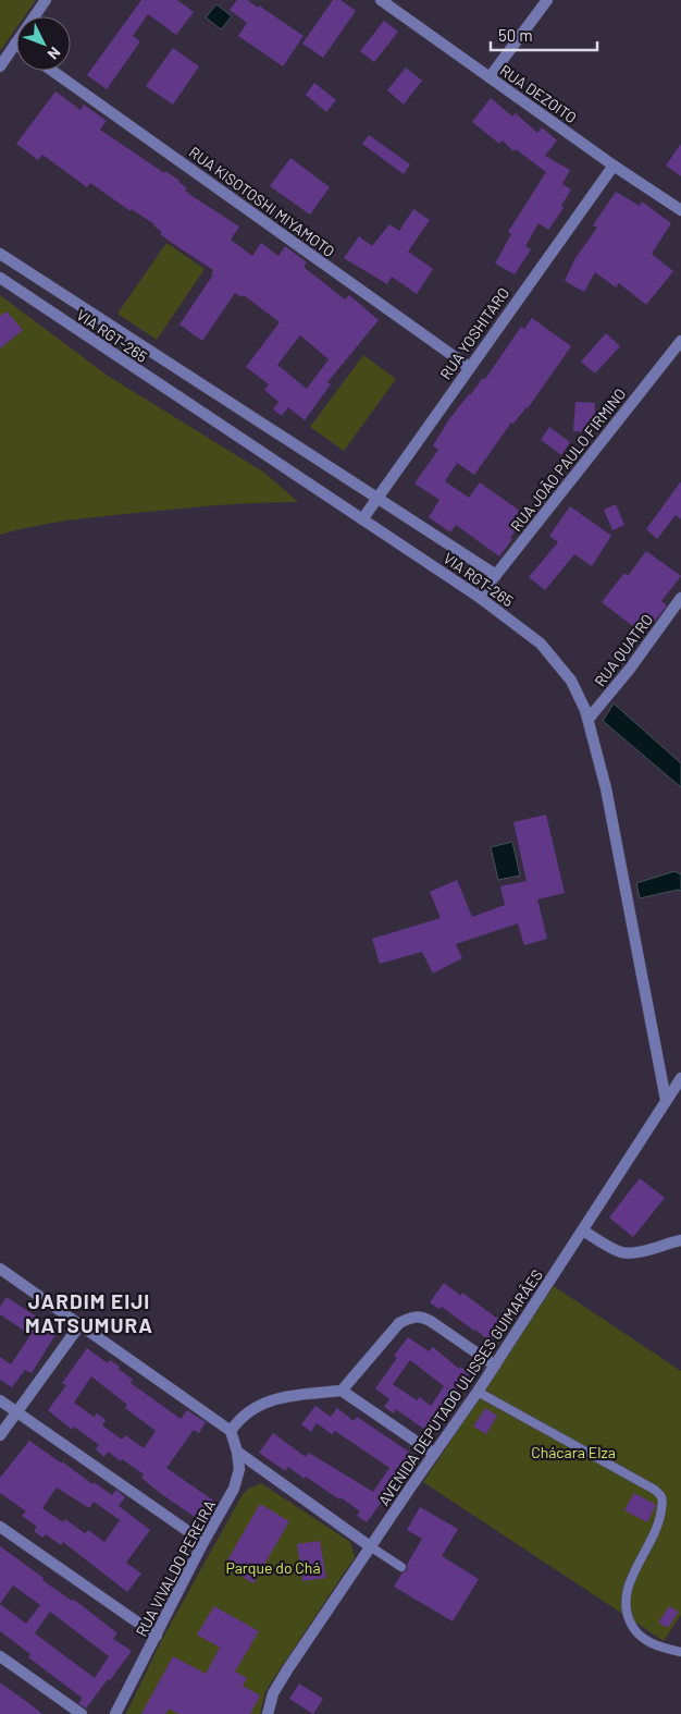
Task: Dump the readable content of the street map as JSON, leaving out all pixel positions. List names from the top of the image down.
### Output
{
  "streets": {
    "street": [
      "RUA DEZOITO",
      "RUA KISOTOSHI MIYAMOTO",
      "RUA YOSHITARO",
      "VIA RGT-265",
      "RUA JOÃO PAULO FIRMINO",
      "RUA QUATRO",
      "AVENIDA DEPUTADO ULISSES GUIMARÃES",
      "RUA VIVALDO PEREIRA"
    ]
  },
  "crossings": [
    ["RUA DEZOITO", "RUA YOSHITARO"],
    ["RUA KISOTOSHI MIYAMOTO", "RUA YOSHITARO"],
    ["RUA YOSHITARO", "VIA RGT-265"],
    ["VIA RGT-265", "RUA JOÃO PAULO FIRMINO"],
    ["VIA RGT-265", "RUA QUATRO"],
    ["VIA RGT-265", "AVENIDA DEPUTADO ULISSES GUIMARÃES"]
  ],
  "districts": ["JARDIM EIJI MATSUMURA"],
  "parks": ["Chácara Elza", "Parque do Chá"],
  "scale_bar": "50 m",
  "north": "bottom right"
}
